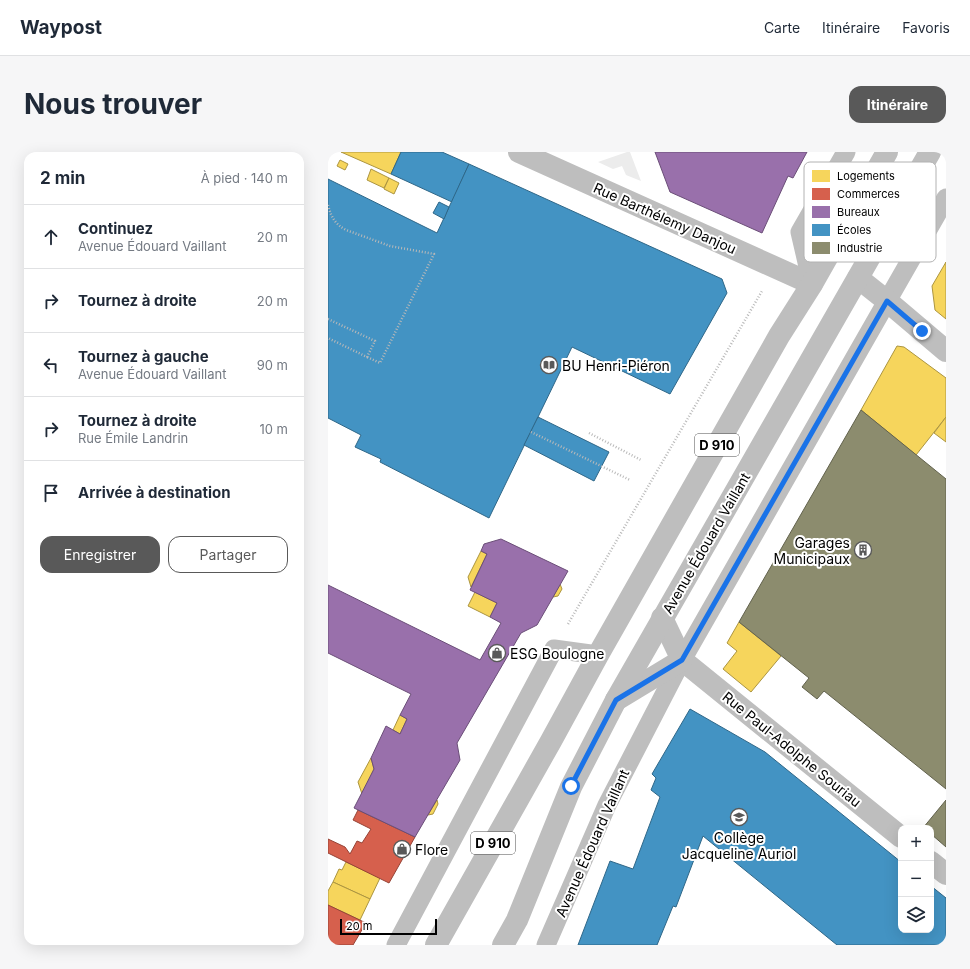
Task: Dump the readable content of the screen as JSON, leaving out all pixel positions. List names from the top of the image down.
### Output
{
  "streets": {
    "main road": [
      "Rue Barthélemy Danjou",
      "D 910",
      "Avenue Édouard Vaillant",
      "Rue Paul-Adolphe Souriau"
    ]
  },
  "crossings": [
    ["Rue Barthélemy Danjou", "D 910"],
    ["Avenue Édouard Vaillant", "Rue Paul-Adolphe Souriau"]
  ],
  "places": {
    "library": ["BU Henri-Piéron"],
    "building": ["Garages Municipaux"],
    "shop": ["ESG Boulogne", "Flore"],
    "school or university": ["Collège Jacqueline Auriol"]
  },
  "legend": [
    "Logements",
    "Commerces",
    "Bureaux",
    "Écoles",
    "Industrie"
  ],
  "scale_bar": "20 m",
  "page": {
    "header": "Waypost",
    "nav": ["Carte", "Itinéraire", "Favoris"],
    "buttons": [
      "Itinéraire",
      ["Enregistrer", "Partager"]
    ],
    "title": "Nous trouver",
    "heading": ["2 min", "À pied · 140 m"],
    "list": [
      ["Continuez", "Avenue Édouard Vaillant", "20 m"],
      ["Tournez à droite", "20 m"],
      ["Tournez à gauche", "Avenue Édouard Vaillant", "90 m"],
      ["Tournez à droite", "Rue Émile Landrin", "10 m"],
      "Arrivée à destination"
    ],
    "map_buttons": ["+", "−"],
    "scale": "20 m"
  }
}
